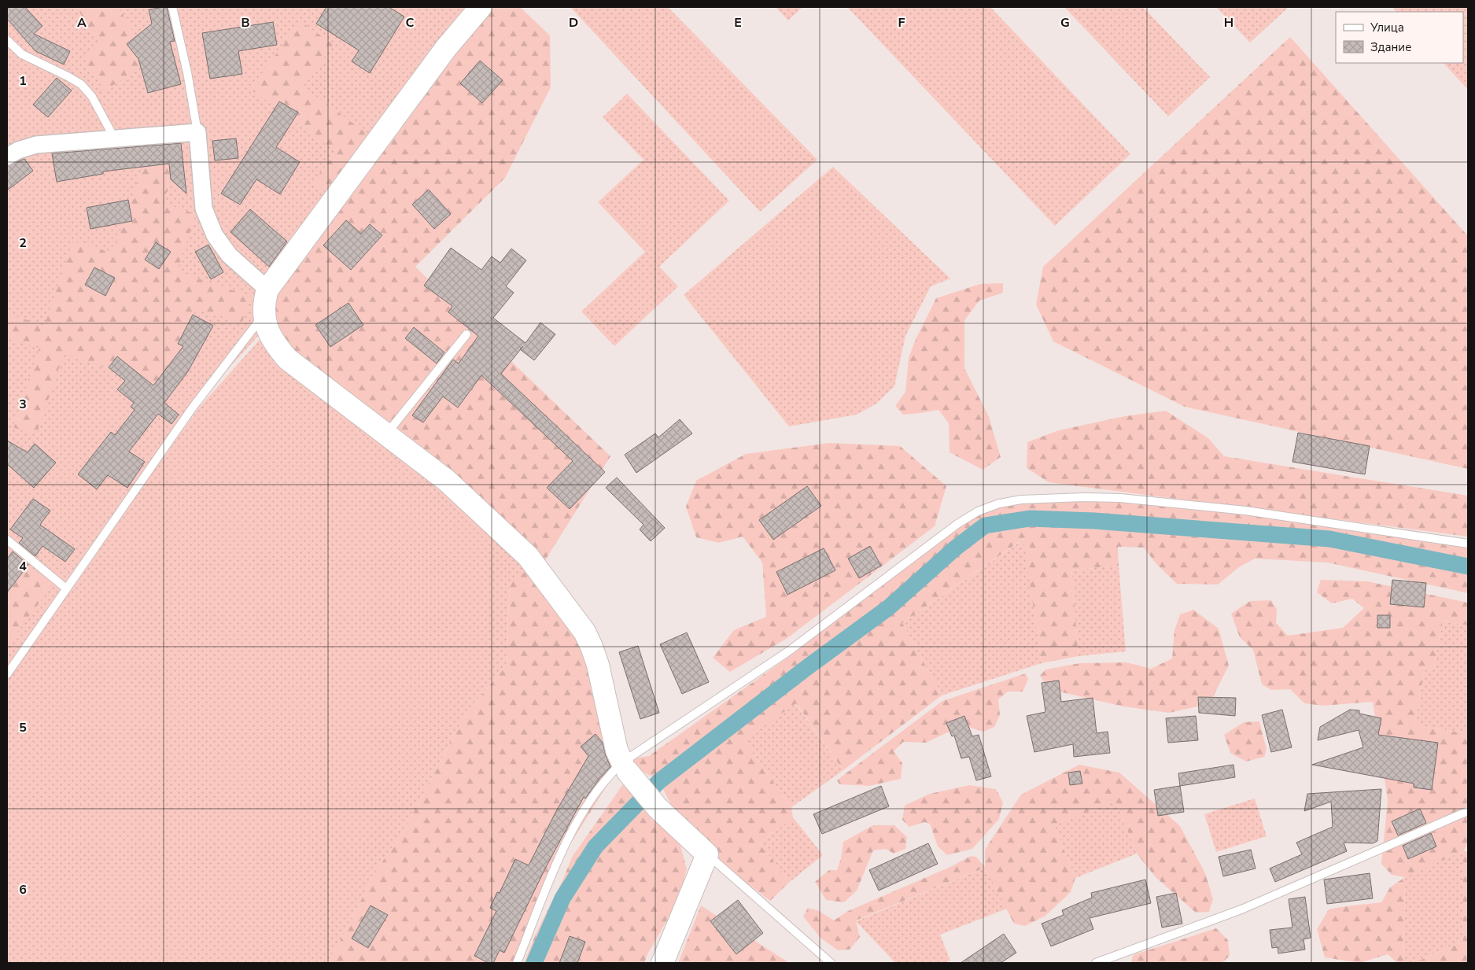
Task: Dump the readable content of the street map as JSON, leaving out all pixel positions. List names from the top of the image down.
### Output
{
  "legend": ["Улица", "Здание"],
  "grid": {
    "columns": [
      "A",
      "B",
      "C",
      "D",
      "E",
      "F",
      "G",
      "H"
    ],
    "rows": [
      "1",
      "2",
      "3",
      "4",
      "5",
      "6"
    ]
  }
}
